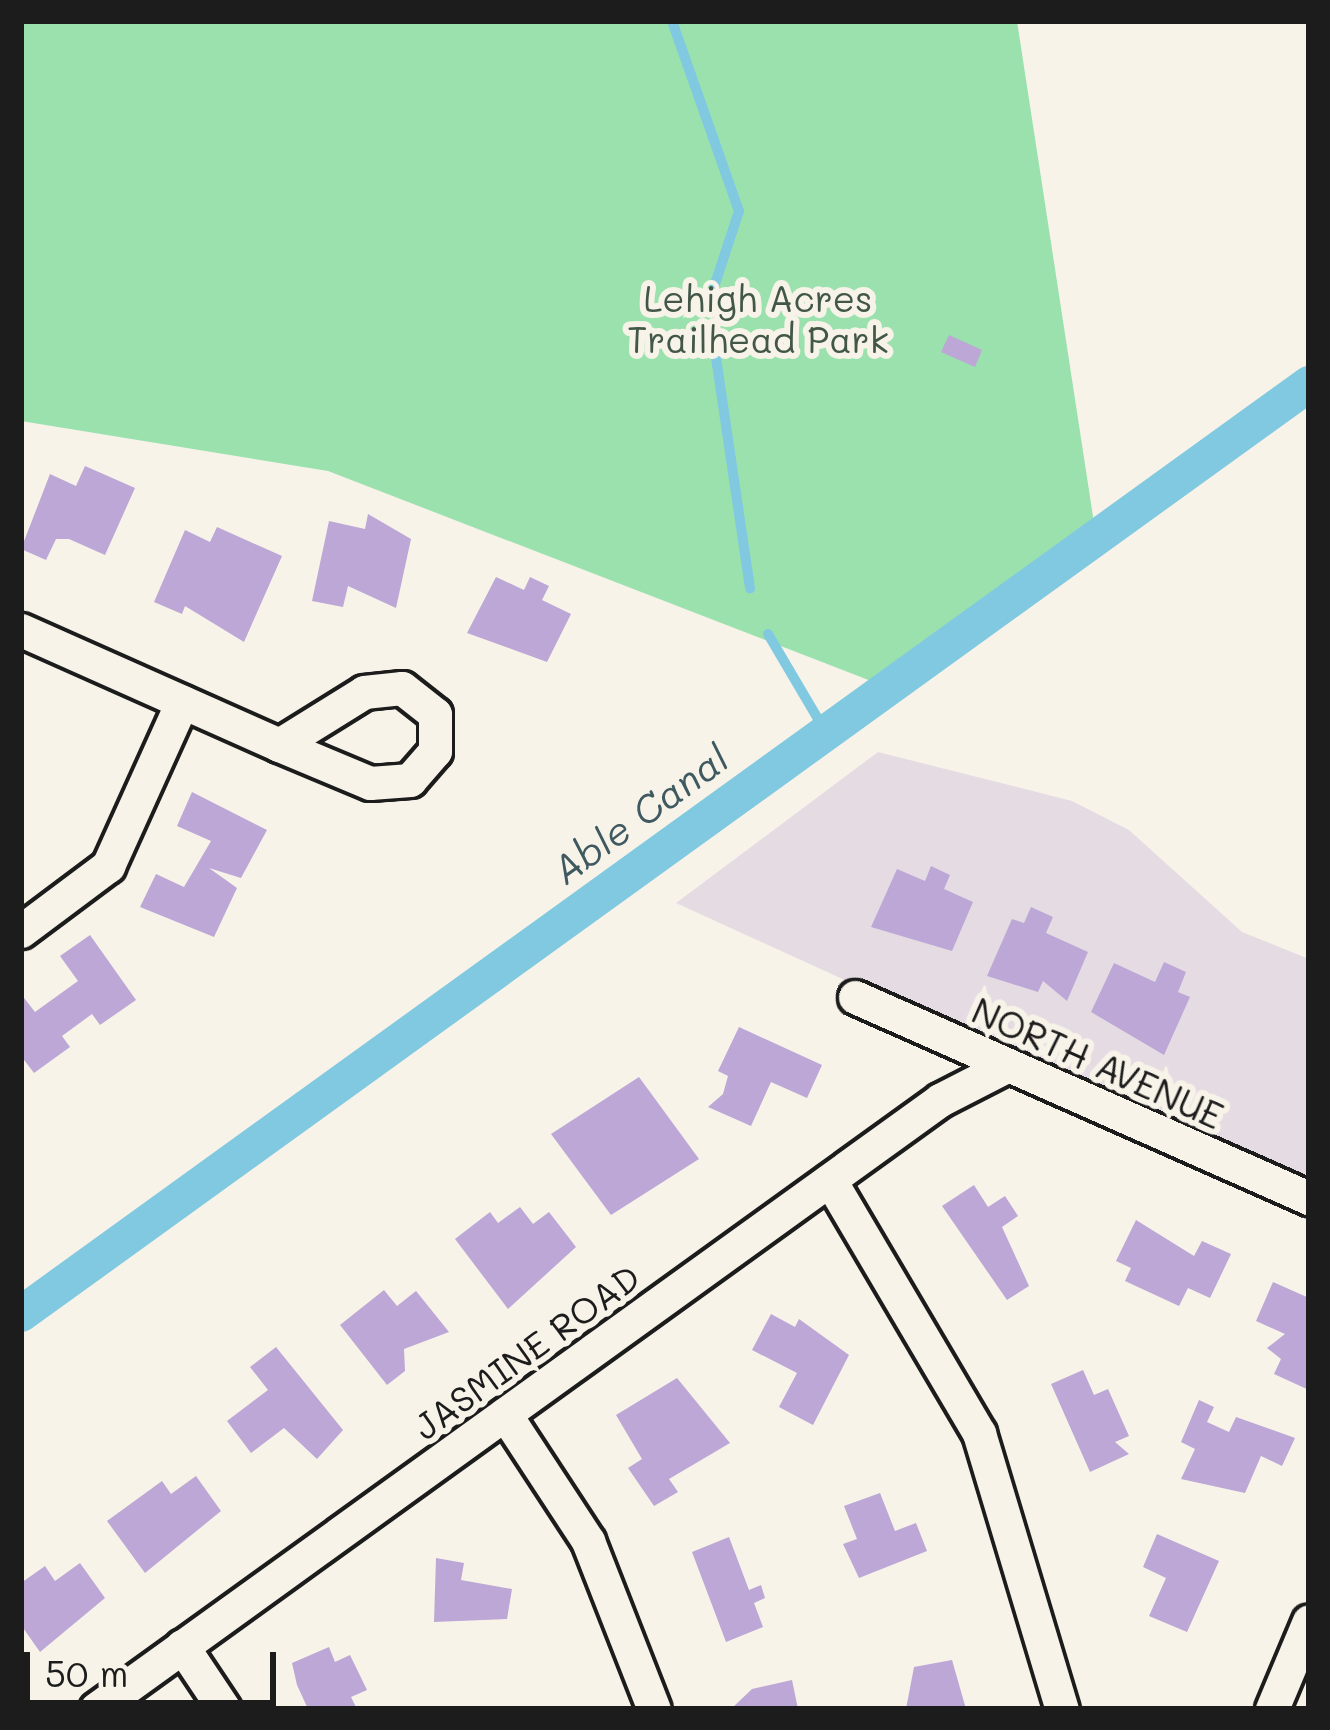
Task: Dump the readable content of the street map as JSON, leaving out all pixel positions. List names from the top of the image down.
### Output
{
  "streets": {
    "street": ["NORTH AVENUE", "JASMINE ROAD"]
  },
  "crossings": [
    ["NORTH AVENUE", "JASMINE ROAD"]
  ],
  "water": ["Able Canal"],
  "parks": ["Lehigh Acres Trailhead Park"],
  "scale_bar": "50 m"
}
